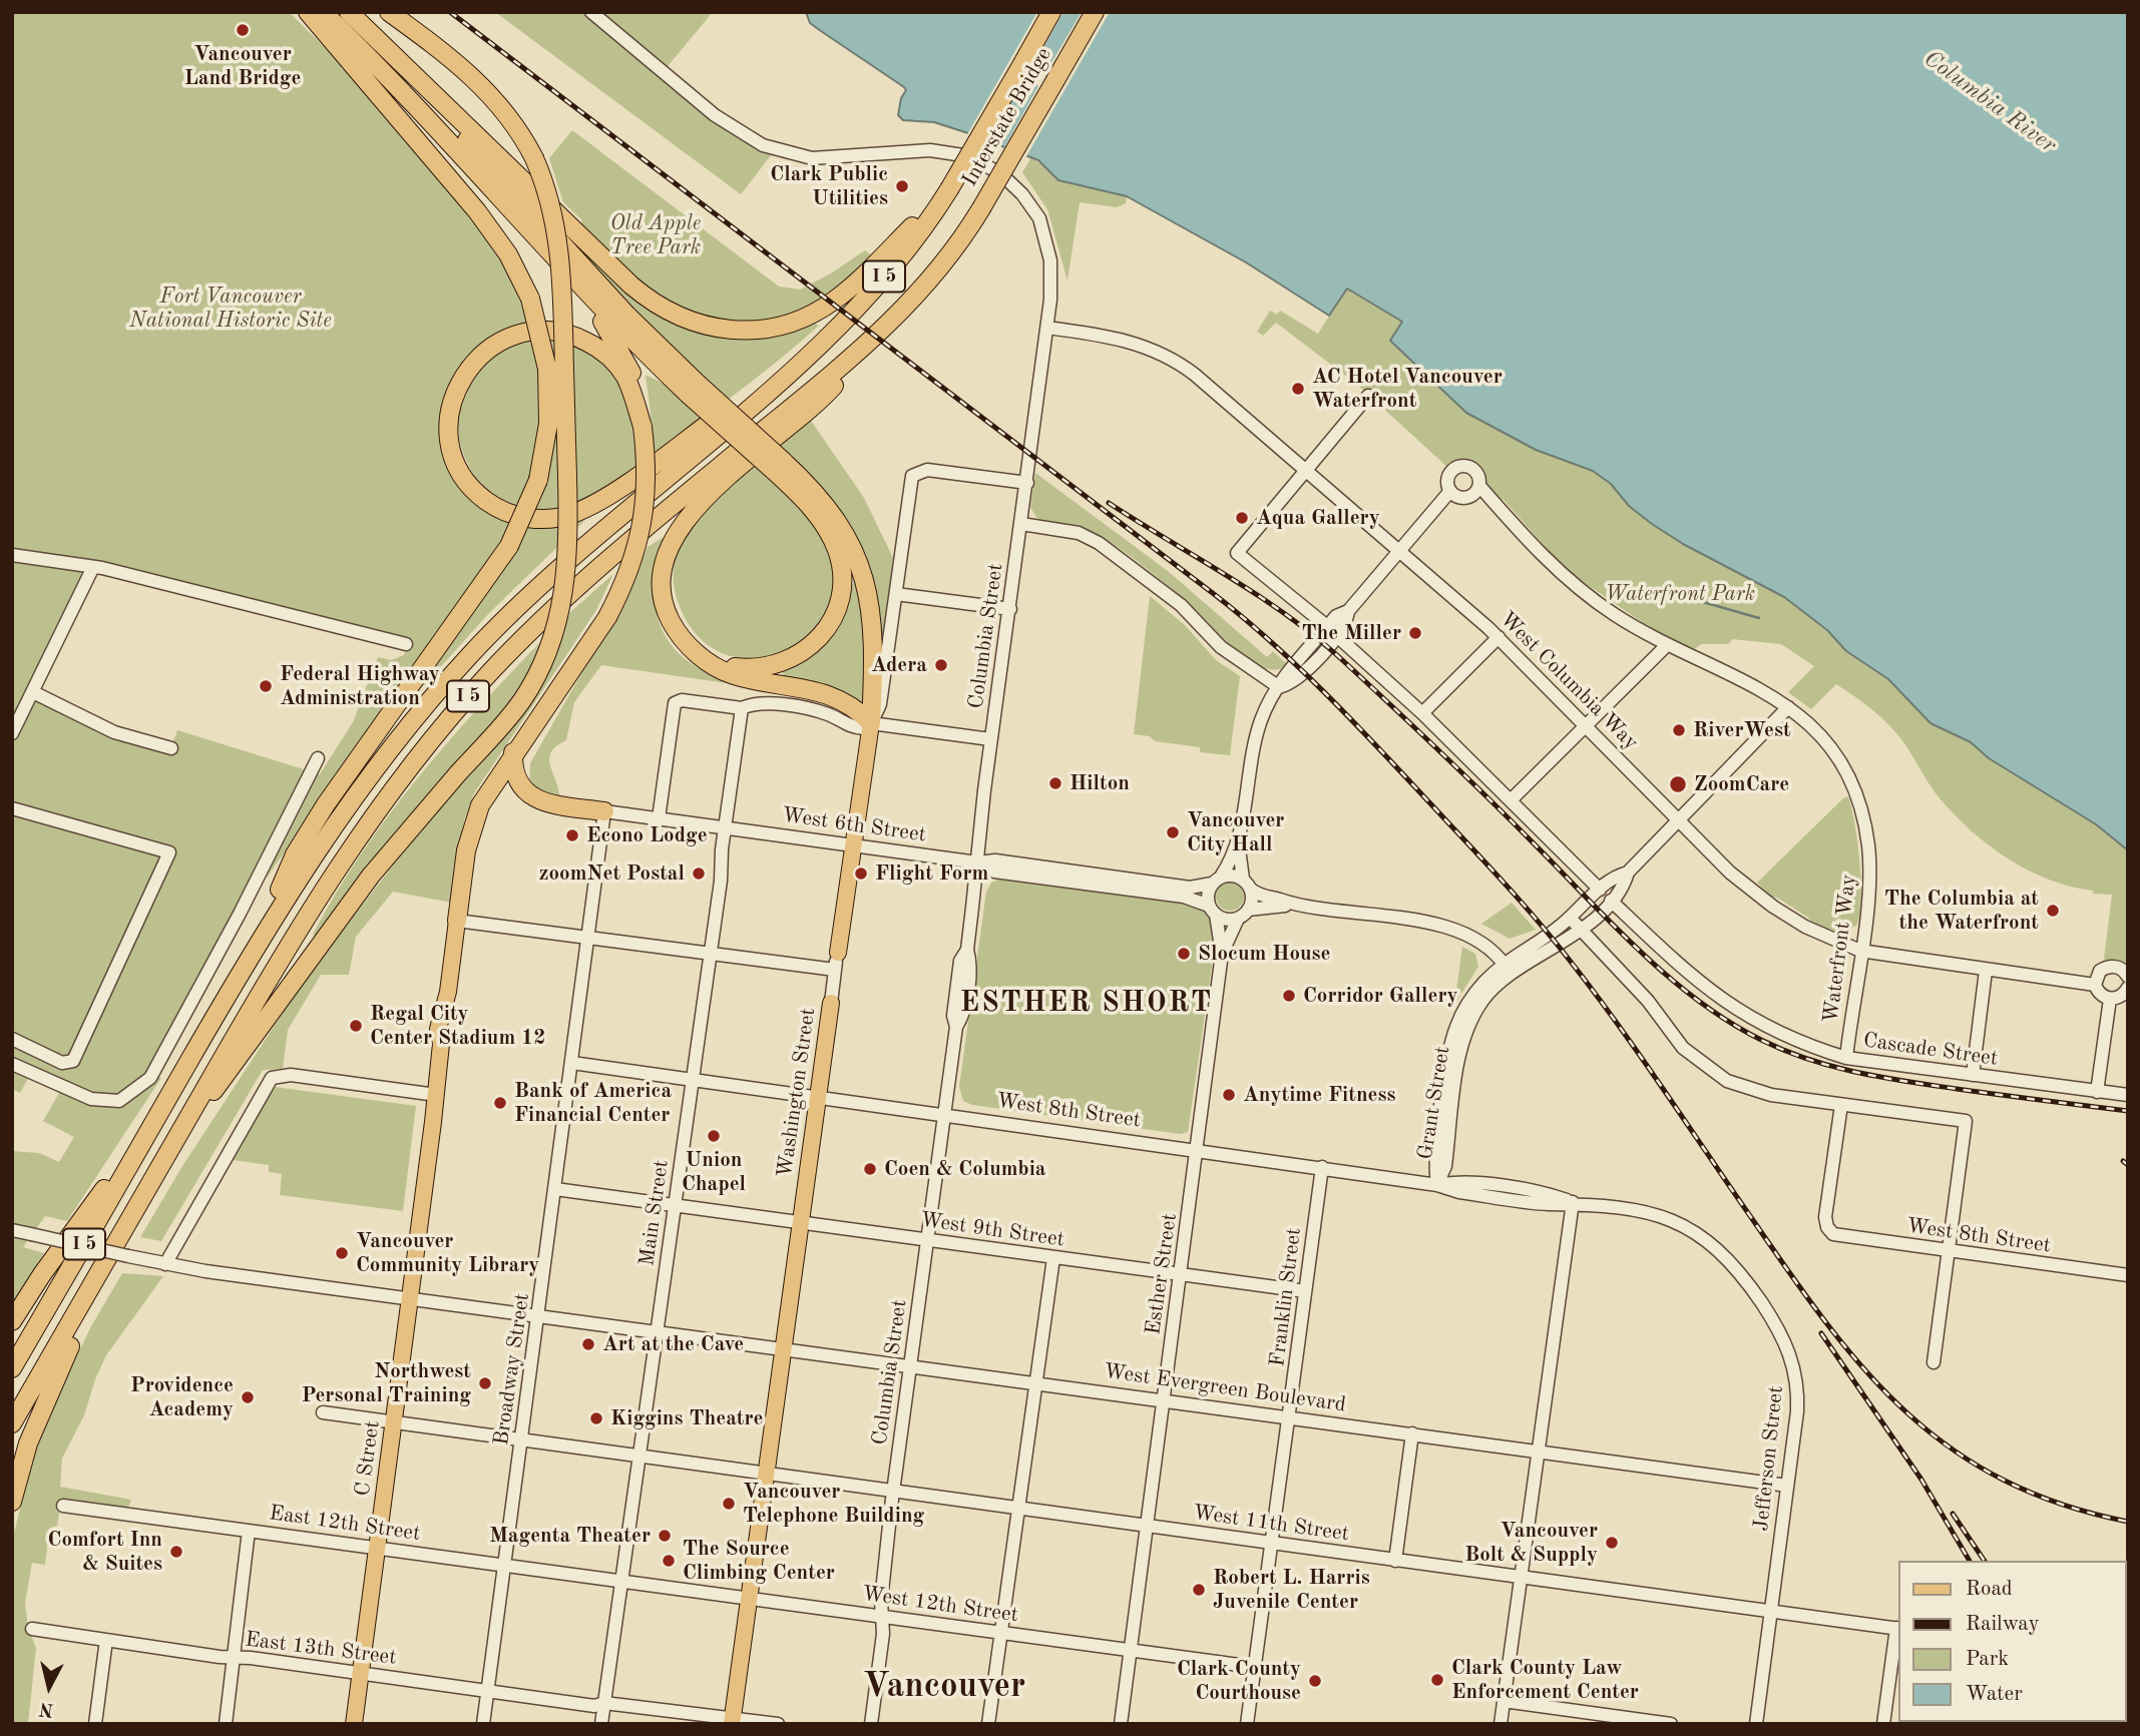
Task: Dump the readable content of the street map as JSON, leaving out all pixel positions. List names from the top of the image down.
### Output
{
  "streets": {
    "highway": ["Interstate Bridge", "I 5"],
    "main road": ["Washington Street", "C Street"],
    "street": [
      "Columbia Street",
      "West Columbia Way",
      "West 6th Street",
      "Waterfront Way",
      "Cascade Street",
      "Grant Street",
      "West 8th Street",
      "Main Street",
      "West 9th Street",
      "Esther Street",
      "Franklin Street",
      "Broadway Street",
      "West Evergreen Boulevard",
      "Jefferson Street",
      "East 12th Street",
      "West 11th Street",
      "West 12th Street",
      "East 13th Street"
    ]
  },
  "crossings": [
    ["Interstate Bridge", "I 5"],
    ["Columbia Street", "West Columbia Way"],
    ["Columbia Street", "West 6th Street"],
    ["Columbia Street", "Washington Street"],
    ["Columbia Street", "West 8th Street"],
    ["Columbia Street", "West 9th Street"],
    ["Columbia Street", "West Evergreen Boulevard"],
    ["Columbia Street", "West 11th Street"],
    ["Columbia Street", "West 12th Street"],
    ["West Columbia Way", "Waterfront Way"],
    ["West Columbia Way", "Grant Street"],
    ["West 6th Street", "Washington Street"],
    ["West 6th Street", "Main Street"],
    ["West 6th Street", "Esther Street"],
    ["West 6th Street", "Broadway Street"],
    ["Waterfront Way", "Cascade Street"],
    ["Waterfront Way", "Grant Street"],
    ["Cascade Street", "Grant Street"],
    ["Washington Street", "West 8th Street"],
    ["Washington Street", "West 9th Street"],
    ["Washington Street", "West Evergreen Boulevard"],
    ["Washington Street", "West 11th Street"],
    ["Washington Street", "West 12th Street"],
    ["Washington Street", "East 13th Street"],
    ["Grant Street", "West 8th Street"],
    ["West 8th Street", "Main Street"],
    ["West 8th Street", "Esther Street"],
    ["West 8th Street", "Franklin Street"],
    ["West 8th Street", "Broadway Street"],
    ["West 8th Street", "Jefferson Street"],
    ["Main Street", "West 9th Street"],
    ["Main Street", "West Evergreen Boulevard"],
    ["Main Street", "East 12th Street"],
    ["Main Street", "West 11th Street"],
    ["Main Street", "West 12th Street"],
    ["Main Street", "East 13th Street"],
    ["West 9th Street", "Esther Street"],
    ["West 9th Street", "Franklin Street"],
    ["West 9th Street", "Broadway Street"],
    ["Esther Street", "West Evergreen Boulevard"],
    ["Esther Street", "West 11th Street"],
    ["Esther Street", "West 12th Street"],
    ["Franklin Street", "West Evergreen Boulevard"],
    ["Franklin Street", "West 11th Street"],
    ["Franklin Street", "West 12th Street"],
    ["Broadway Street", "West Evergreen Boulevard"],
    ["Broadway Street", "East 12th Street"],
    ["Broadway Street", "West 11th Street"],
    ["Broadway Street", "East 13th Street"],
    ["West Evergreen Boulevard", "C Street"],
    ["West Evergreen Boulevard", "Jefferson Street"],
    ["C Street", "East 12th Street"],
    ["C Street", "West 11th Street"],
    ["C Street", "East 13th Street"],
    ["Jefferson Street", "West 11th Street"],
    ["East 12th Street", "West 12th Street"]
  ],
  "districts": ["ESTHER SHORT", "Vancouver"],
  "water": ["Columbia River"],
  "parks": ["Old Apple Tree Park", "Fort Vancouver National Historic Site", "Waterfront Park"],
  "places": [
    "Vancouver Land Bridge",
    "Clark Public Utilities",
    "AC Hotel Vancouver Waterfront",
    "Aqua Gallery",
    "The Miller",
    "Adera",
    "Federal Highway Administration",
    "RiverWest",
    "Hilton",
    "ZoomCare",
    "Vancouver City Hall",
    "Econo Lodge",
    "zoomNet Postal",
    "Flight Form",
    "The Columbia at the Waterfront",
    "Slocum House",
    "Corridor Gallery",
    "Regal City Center Stadium 12",
    "Anytime Fitness",
    "Bank of America Financial Center",
    "Union Chapel",
    "Coen & Columbia",
    "Vancouver Community Library",
    "Art at the Cave",
    "Northwest Personal Training",
    "Providence Academy",
    "Kiggins Theatre",
    "Vancouver Telephone Building",
    "Magenta Theater",
    "Vancouver Bolt & Supply",
    "Comfort Inn & Suites",
    "The Source Climbing Center",
    "Robert L. Harris Juvenile Center",
    "Clark County Law Enforcement Center",
    "Clark County Courthouse"
  ],
  "legend": [
    "Road",
    "Railway",
    "Park",
    "Water"
  ],
  "north": "bottom"
}
